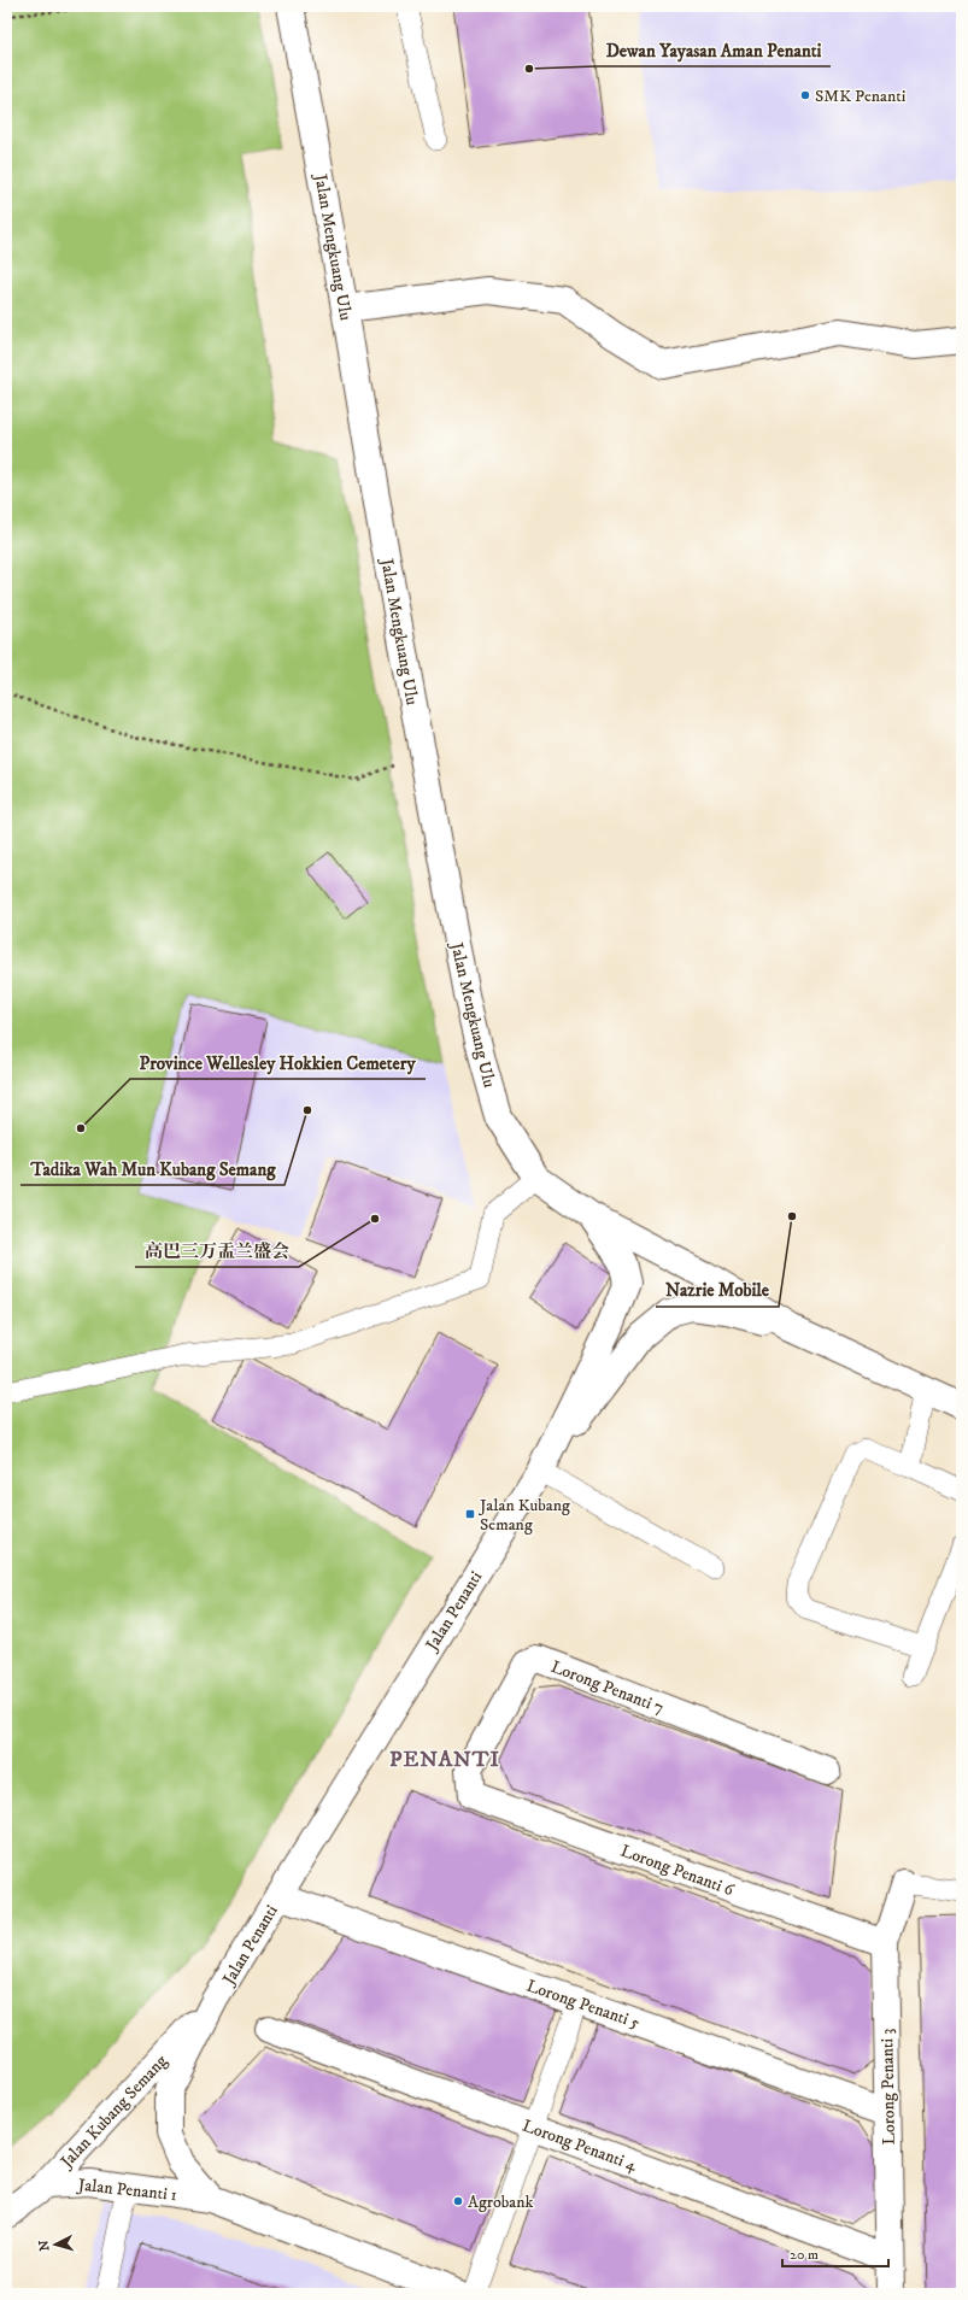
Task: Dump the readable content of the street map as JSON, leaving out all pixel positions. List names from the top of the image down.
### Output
{
  "streets": {
    "main road": [
      "Jalan Mengkuang Ulu",
      "Jalan Penanti",
      "Lorong Penanti 7",
      "Lorong Penanti 6",
      "Lorong Penanti 5",
      "Lorong Penanti 3",
      "Jalan Kubang Semang",
      "Lorong Penanti 4",
      "Jalan Penanti 1"
    ]
  },
  "crossings": [
    ["Jalan Mengkuang Ulu", "Jalan Penanti"],
    ["Jalan Penanti", "Lorong Penanti 5"],
    ["Jalan Penanti", "Jalan Kubang Semang"],
    ["Jalan Penanti", "Jalan Penanti 1"],
    ["Lorong Penanti 7", "Lorong Penanti 6"],
    ["Lorong Penanti 6", "Lorong Penanti 3"],
    ["Lorong Penanti 5", "Lorong Penanti 3"],
    ["Lorong Penanti 3", "Lorong Penanti 4"],
    ["Jalan Kubang Semang", "Jalan Penanti 1"]
  ],
  "districts": ["PENANTI"],
  "places": {
    "other": [
      "Dewan Yayasan Aman Penanti",
      "SMK Penanti",
      "Tadika Wah Mun Kubang Semang",
      "Province Wellesley Hokkien Cemetery",
      "Nazrie Mobile",
      "高巴三万盂兰盛会",
      "Agrobank"
    ],
    "transit": ["Jalan Kubang Semang"]
  },
  "scale_bar": "20 m",
  "north": "left"
}
